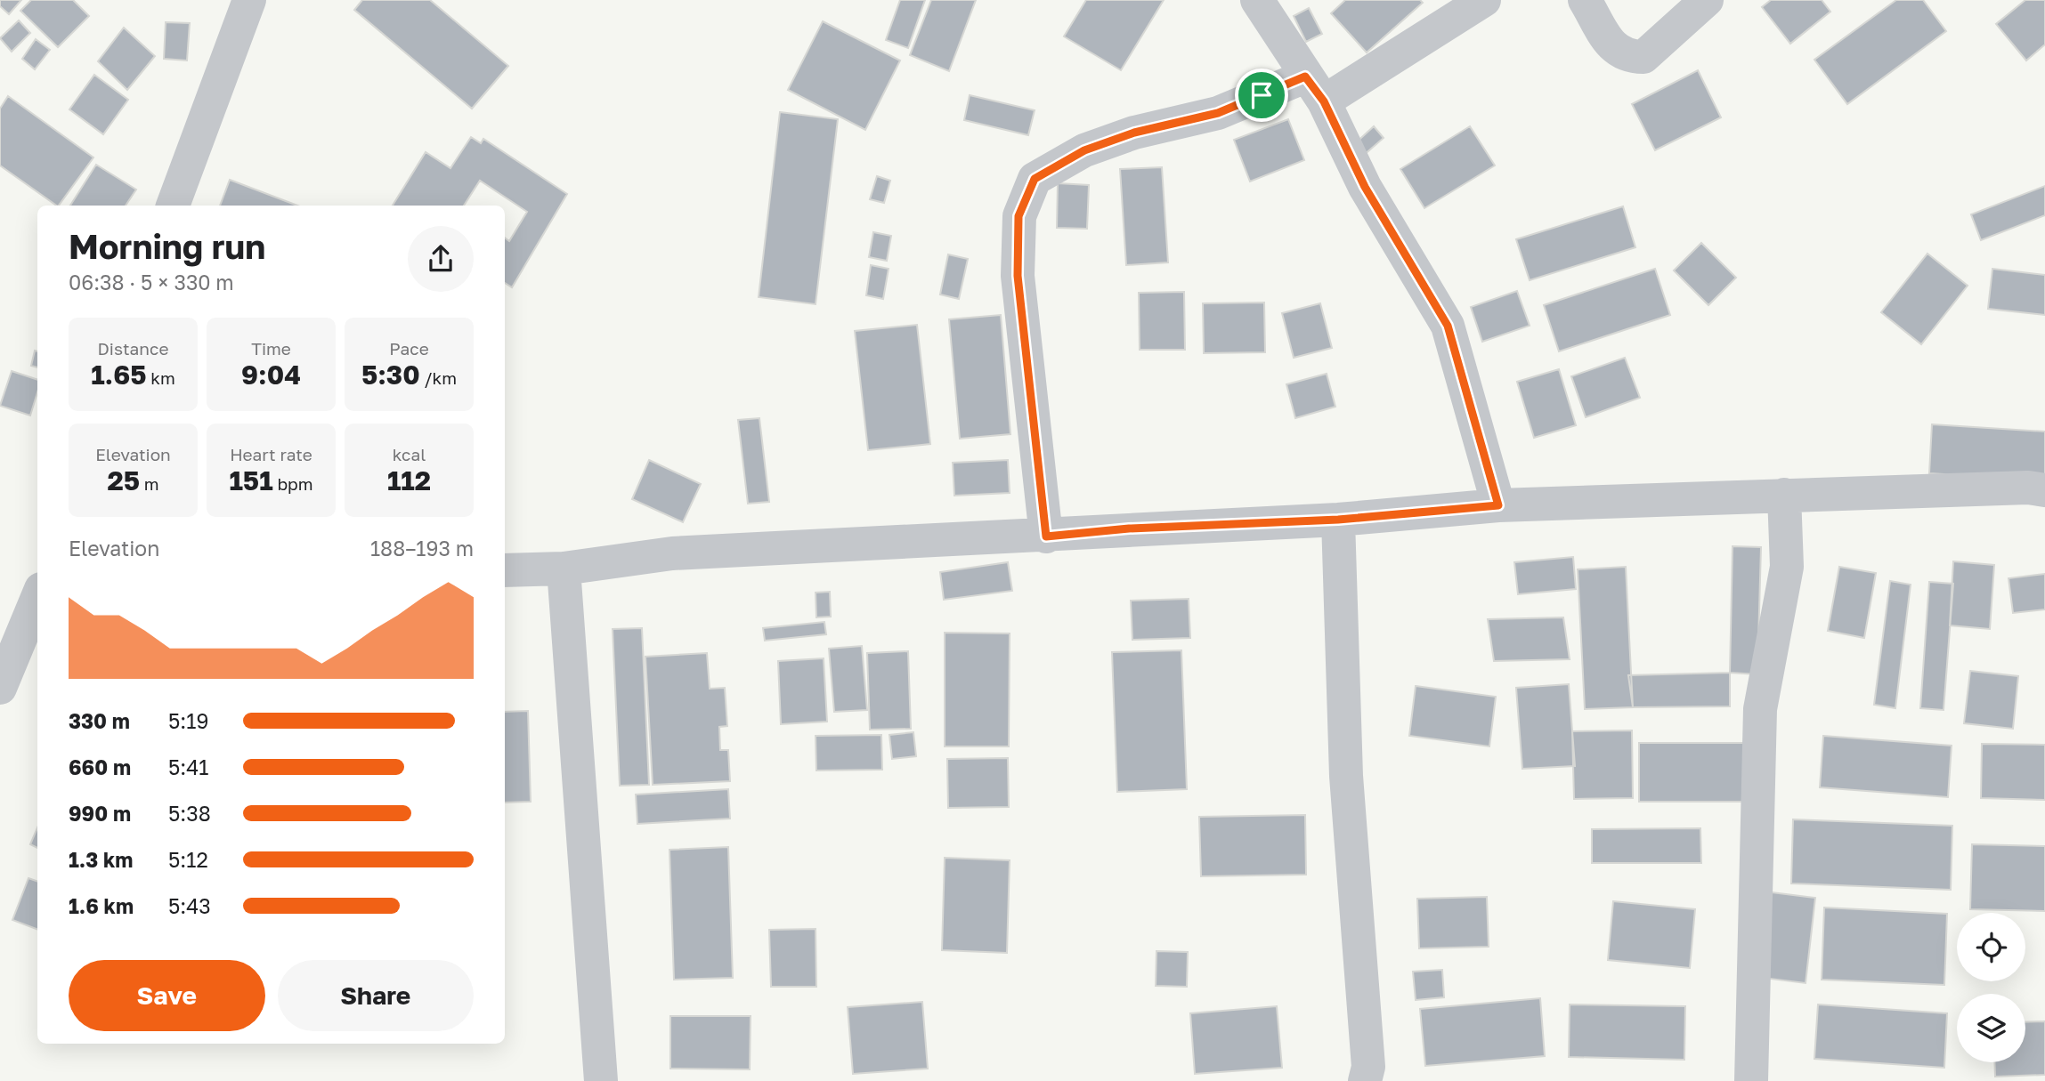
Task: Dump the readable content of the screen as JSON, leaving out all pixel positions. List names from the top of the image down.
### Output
{
  "page": {
    "heading": ["Morning run", "06:38 · 5 × 330 m"],
    "stats": [
      ["Distance", "1.65 km"],
      ["Time", "9:04"],
      ["Pace", "5:30 /km"],
      ["Elevation", "25 m"],
      ["Heart rate", "151 bpm"],
      ["kcal", "112"]
    ],
    "chart": ["Elevation", "188–193 m"],
    "list": [
      {
        "name": "330 m",
        "note": "5:19"
      },
      {
        "name": "660 m",
        "note": "5:41"
      },
      {
        "name": "990 m",
        "note": "5:38"
      },
      {
        "name": "1.3 km",
        "note": "5:12"
      },
      {
        "name": "1.6 km",
        "note": "5:43"
      }
    ],
    "buttons": ["Save", "Share"]
  }
}
